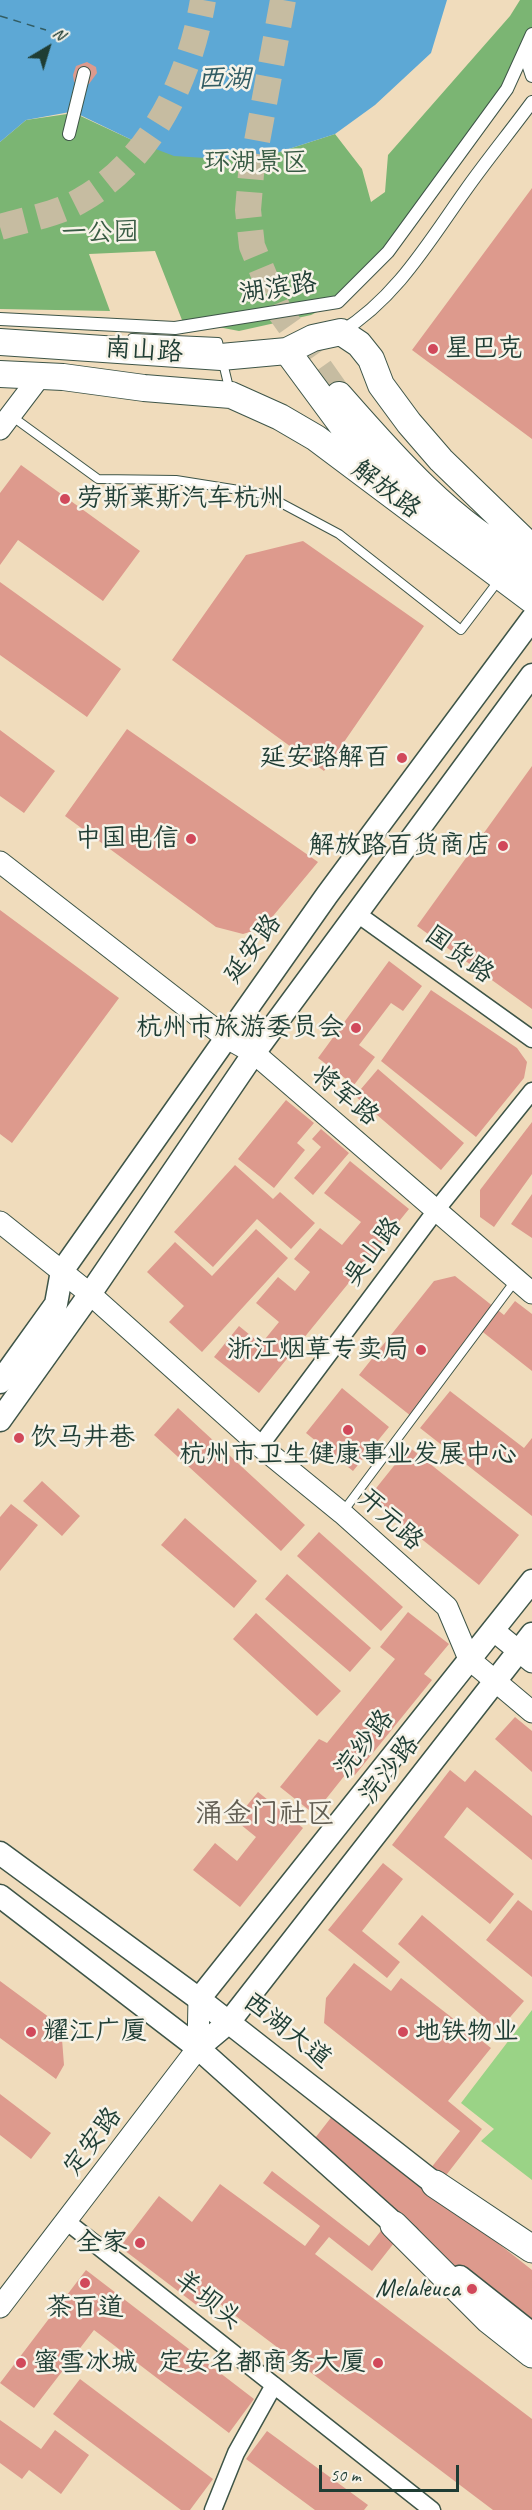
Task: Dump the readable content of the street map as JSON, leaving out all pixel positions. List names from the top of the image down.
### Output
{
  "streets": {
    "main road": [
      "南山路",
      "解放路",
      "延安路",
      "浣纱路",
      "浣沙路",
      "西湖大道"
    ],
    "street": [
      "湖滨路",
      "国货路",
      "将军路",
      "吴山路",
      "开元路",
      "定安路",
      "羊坝头"
    ]
  },
  "crossings": [
    ["南山路", "解放路"],
    ["延安路", "将军路"],
    ["延安路", "开元路"],
    ["将军路", "吴山路"],
    ["吴山路", "开元路"],
    ["开元路", "浣纱路"],
    ["开元路", "浣沙路"],
    ["浣纱路", "西湖大道"],
    ["浣沙路", "西湖大道"],
    ["浣沙路", "定安路"],
    ["定安路", "羊坝头"]
  ],
  "districts": ["涌金门社区"],
  "water": ["西湖"],
  "parks": ["环湖景区", "一公园"],
  "places": [
    "星巴克",
    "劳斯莱斯汽车杭州",
    "延安路解百",
    "中国电信",
    "解放路百货商店",
    "杭州市旅游委员会",
    "浙江烟草专卖局",
    "杭州市卫生健康事业发展中心",
    "饮马井巷",
    "耀江广厦",
    "地铁物业",
    "全家",
    "茶百道",
    "Melaleuca",
    "蜜雪冰城",
    "定安名都商务大厦"
  ],
  "scale_bar": "50 m",
  "north": "top right"
}
